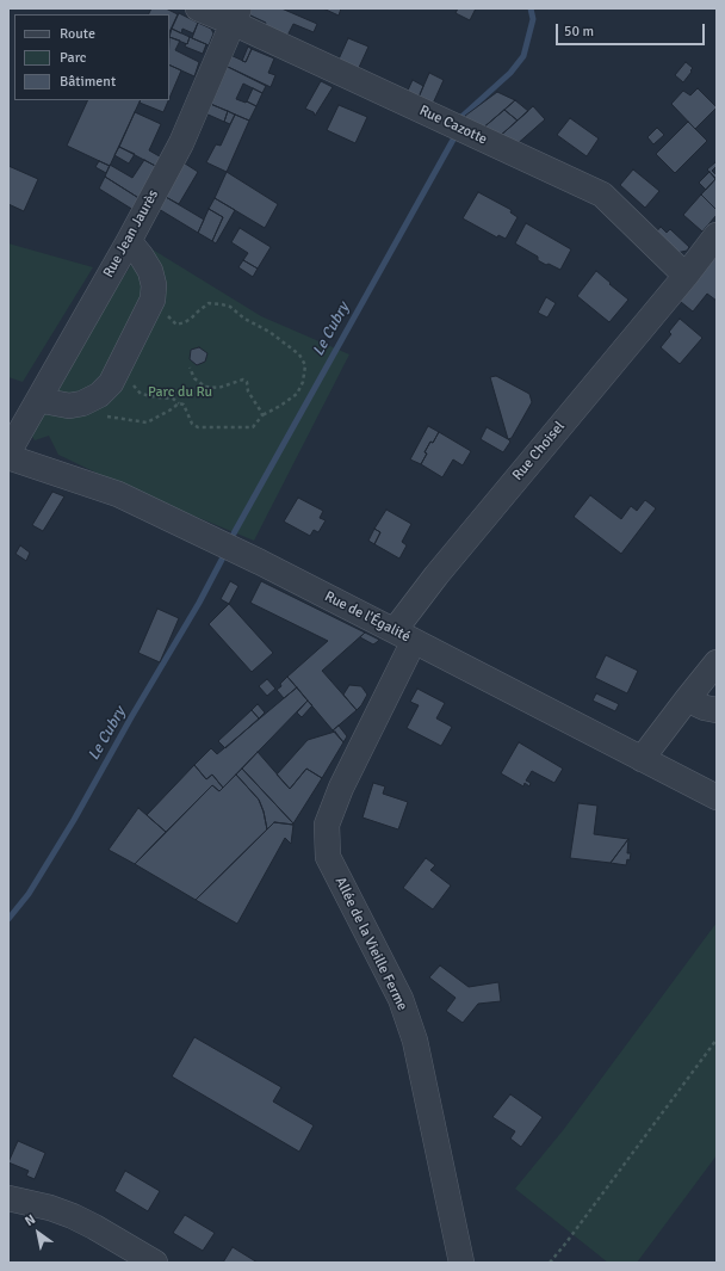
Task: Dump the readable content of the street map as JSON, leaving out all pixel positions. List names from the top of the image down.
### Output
{
  "streets": {
    "street": [
      "Rue Cazotte",
      "Rue Jean Jaurès",
      "Rue Choisel",
      "Rue de l'Égalité",
      "Allée de la Vieille Ferme"
    ]
  },
  "crossings": [
    ["Rue Cazotte", "Rue Jean Jaurès"],
    ["Rue Cazotte", "Rue Choisel"],
    ["Rue Choisel", "Rue de l'Égalité"],
    ["Rue Choisel", "Allée de la Vieille Ferme"],
    ["Rue de l'Égalité", "Allée de la Vieille Ferme"]
  ],
  "water": ["Le Cubry"],
  "parks": ["Parc du Ru"],
  "legend": ["Route", "Parc", "Bâtiment"],
  "scale_bar": "50 m",
  "north": "top left"
}
